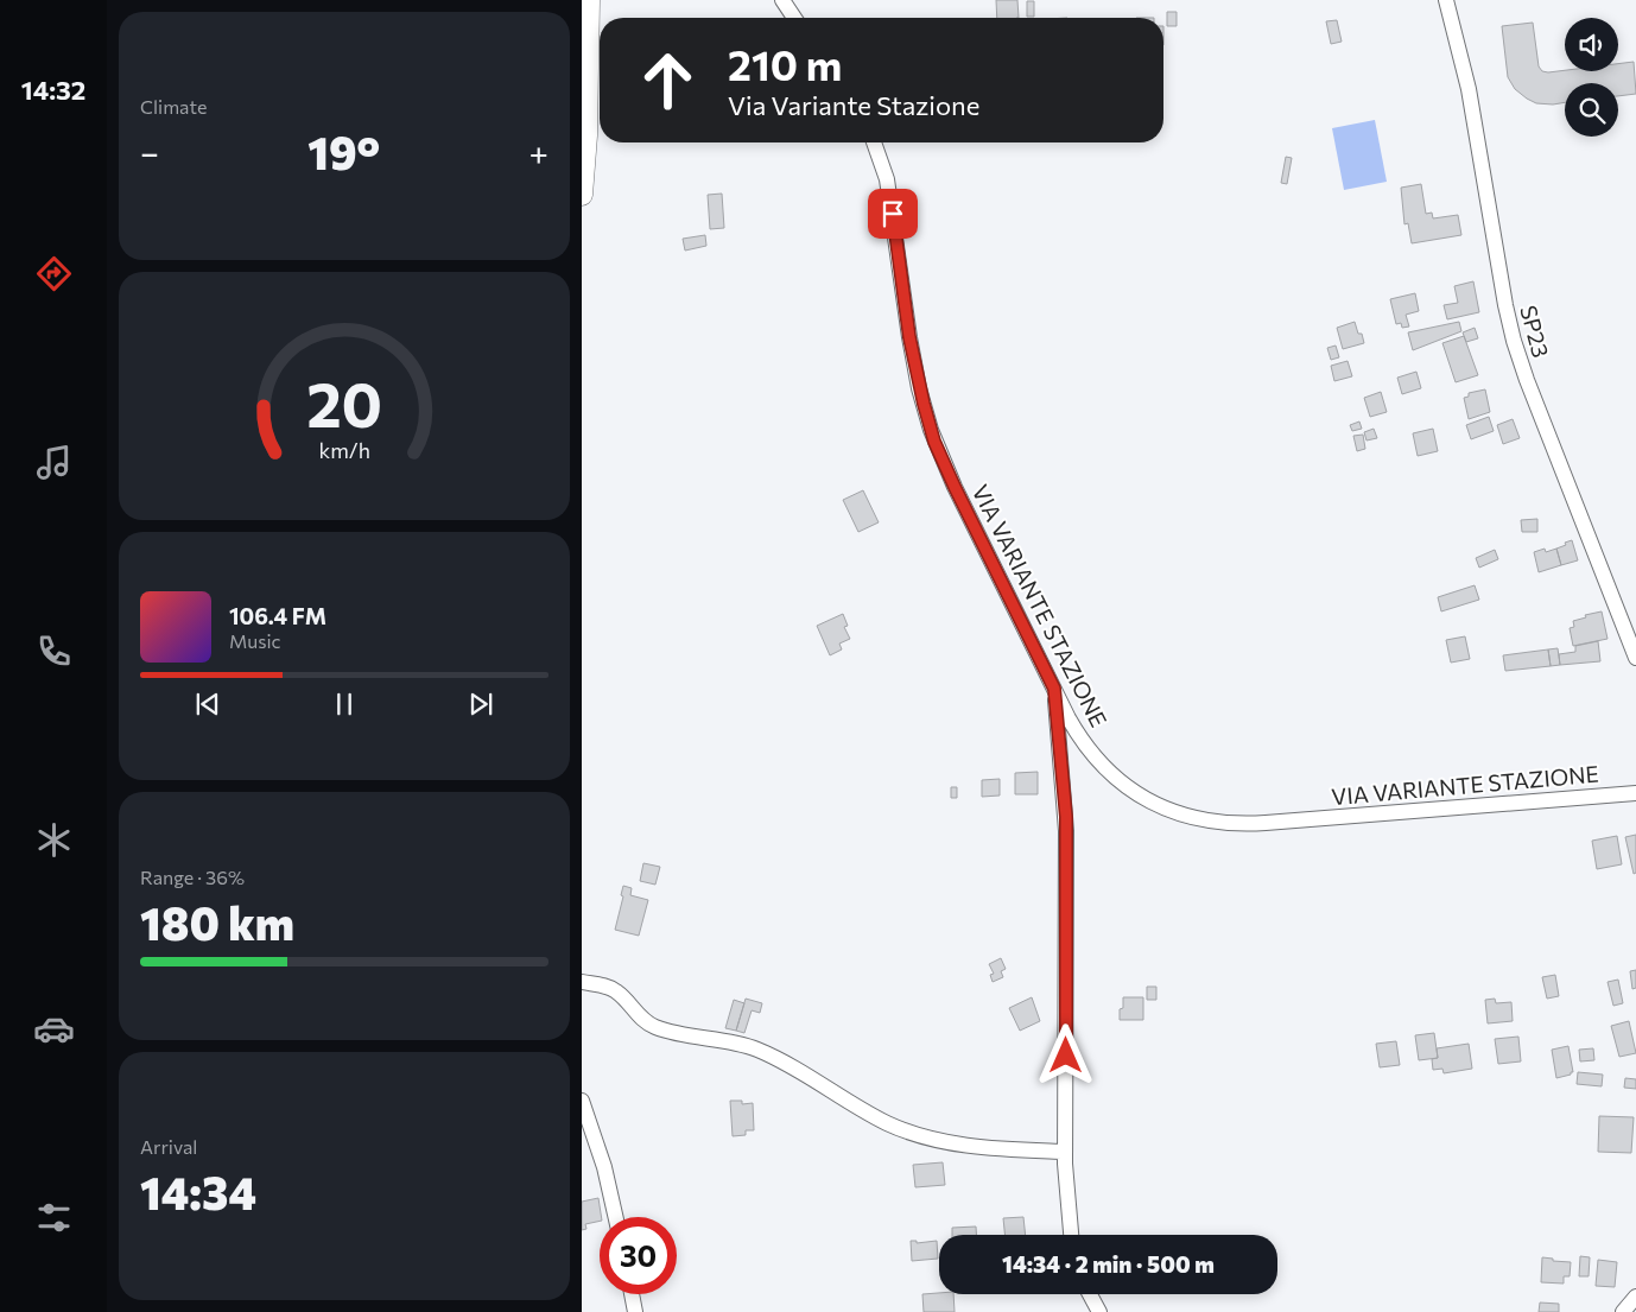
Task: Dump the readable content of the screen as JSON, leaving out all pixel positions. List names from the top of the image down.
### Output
{
  "streets": {
    "street": ["SP23", "VIA VARIANTE STAZIONE"]
  },
  "page": {
    "tabs": "14:32",
    "tile": [
      "Climate",
      ["Range · 36%", "180 km"],
      ["Arrival", "14:34"]
    ],
    "turn": ["210 m", "Via Variante Stazione"],
    "heat": ["−", "19°", "+"],
    "song": ["106.4 FM", "Music"],
    "limit": "30",
    "trip": "14:34 · 2 min · 500 m",
    "gauge": ["20", "km/h"]
  }
}
